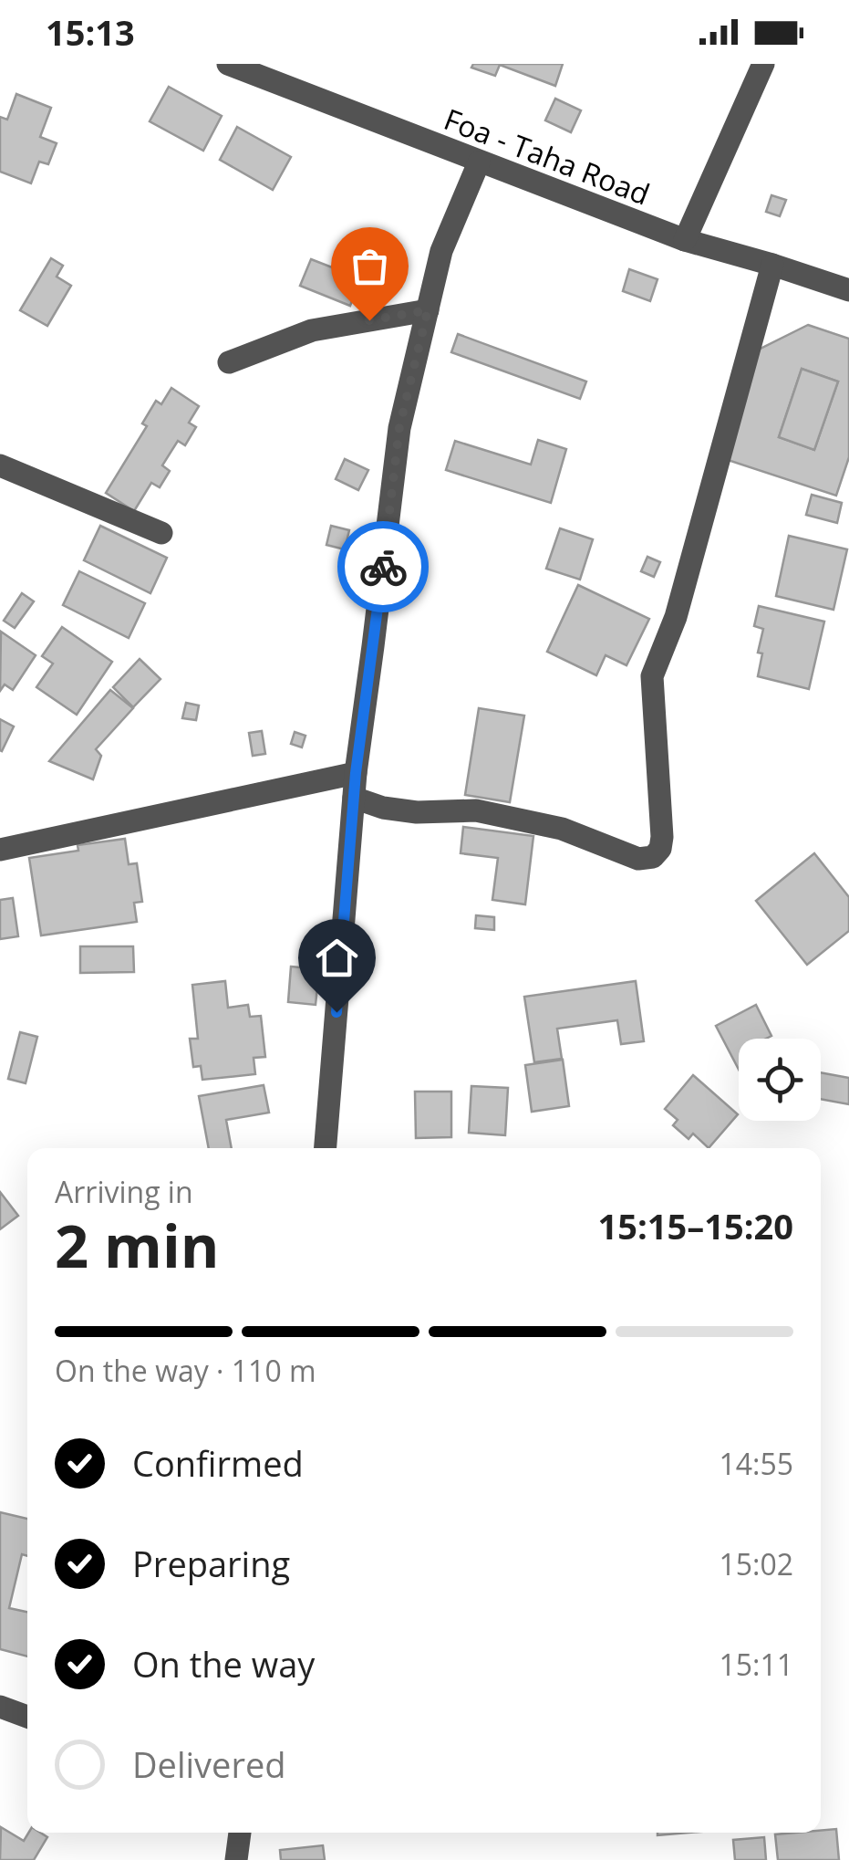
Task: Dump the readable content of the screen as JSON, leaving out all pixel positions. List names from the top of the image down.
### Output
{
  "streets": {
    "street": ["Foa - Taha Road"]
  },
  "page": {
    "status": "15:13",
    "heading": ["2 min", "Arriving in", "15:15–15:20"],
    "bar": "On the way · 110 m",
    "list": [
      ["Confirmed", "14:55"],
      ["Preparing", "15:02"],
      ["On the way", "15:11"],
      "Delivered"
    ]
  }
}
